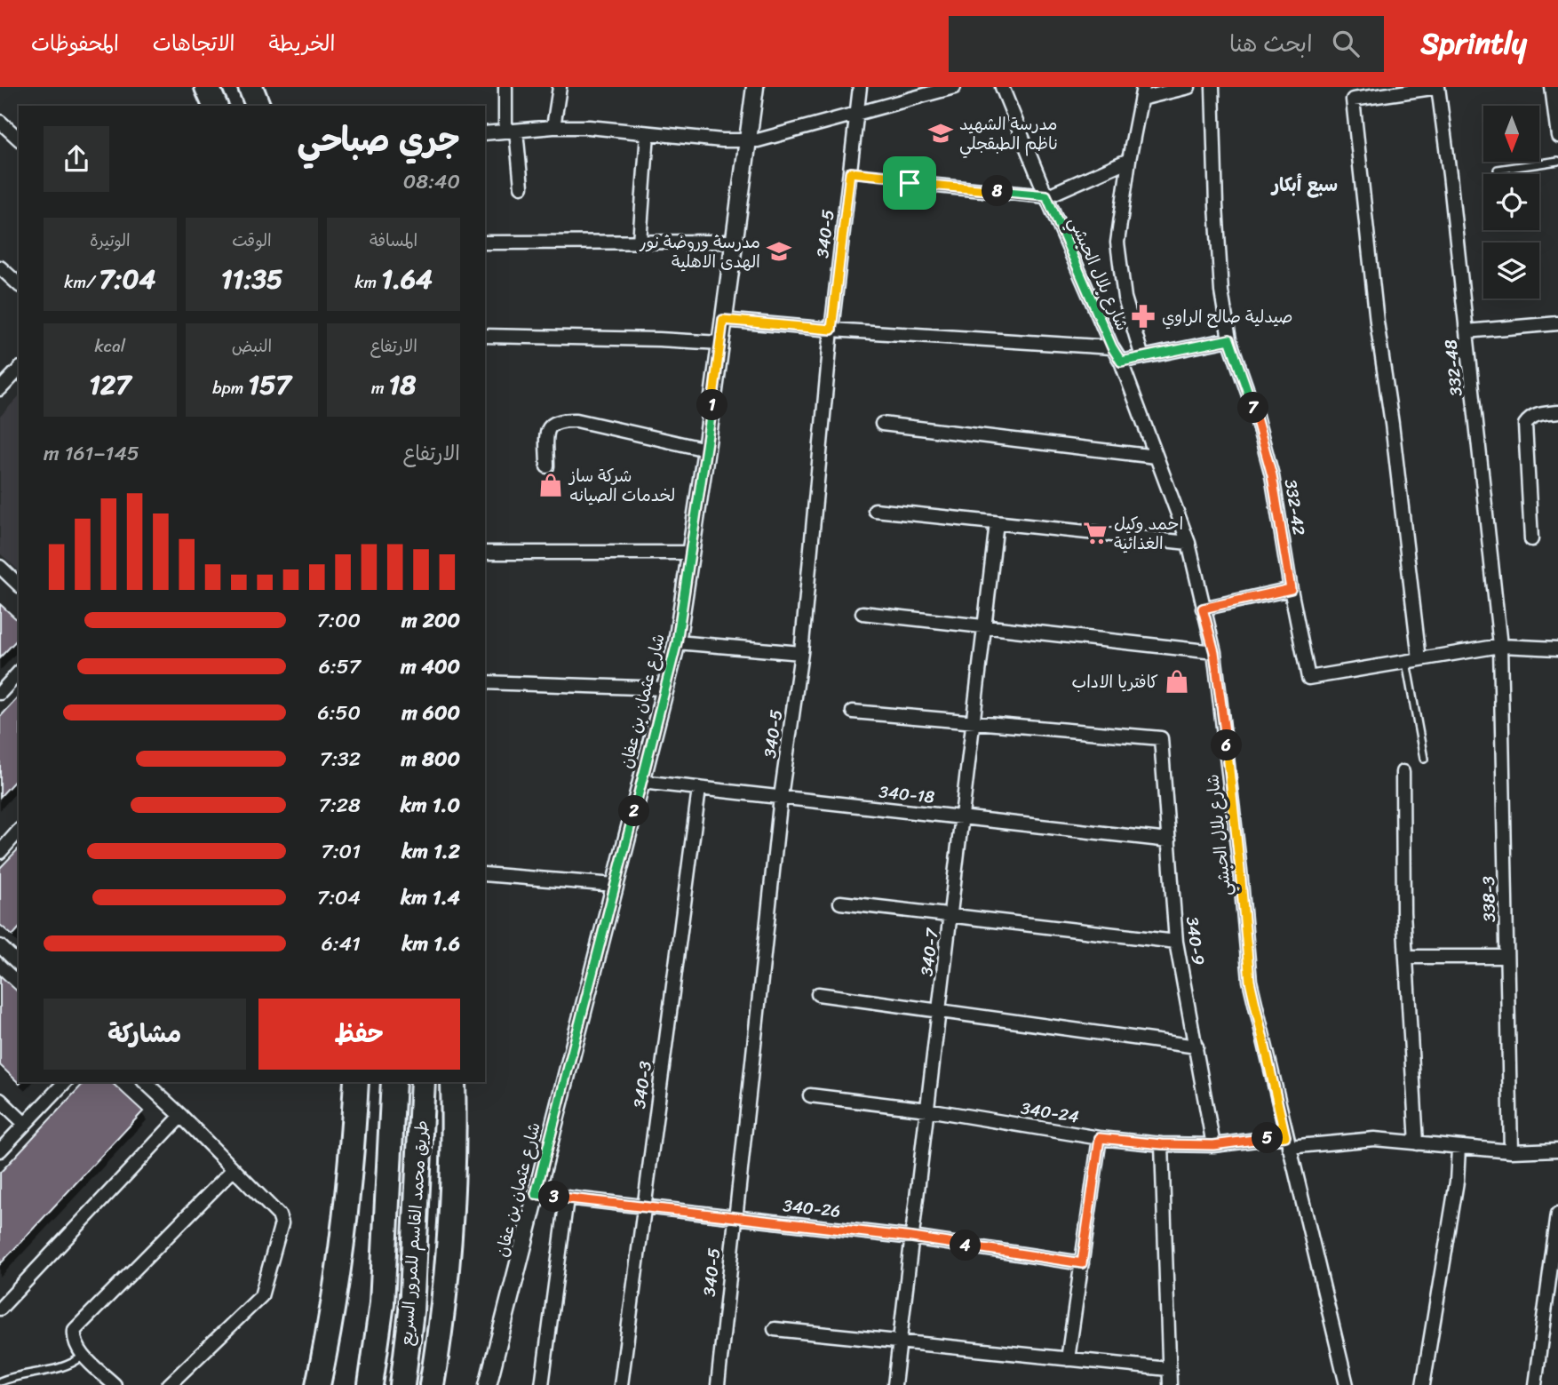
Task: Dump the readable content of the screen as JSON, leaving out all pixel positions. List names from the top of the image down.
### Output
{
  "streets": {
    "highway": ["طريق محمد القاسم للمرور السريع"],
    "street": [
      "340-5",
      "شارع بلال الحبشي",
      "332-48",
      "332-42",
      "شارع عثمان بن عفان",
      "340-18",
      "338-3",
      "340-9",
      "340-7",
      "340-3",
      "340-24",
      "340-26"
    ]
  },
  "crossings": [
    ["340-5", "340-18"],
    ["340-5", "340-26"],
    ["شارع بلال الحبشي", "340-24"],
    ["332-48", "338-3"],
    ["شارع عثمان بن عفان", "340-18"],
    ["شارع عثمان بن عفان", "340-26"],
    ["340-18", "340-9"],
    ["340-18", "340-7"],
    ["340-18", "340-3"],
    ["338-3", "340-24"],
    ["340-9", "340-7"],
    ["340-9", "340-24"],
    ["340-7", "340-24"],
    ["340-7", "340-26"],
    ["340-3", "340-26"]
  ],
  "districts": ["سبع أبكار"],
  "places": {
    "school or university": ["مدرسة الشهيد ناظم الطبقجلي", "مدرسة وروضة نور الهدى الاهلية"],
    "pharmacy": ["صيدلية صالح الراوي"],
    "shop": ["شركة ساز لخدمات الصيانه", "كافتريا الاداب"],
    "supermarket": ["احمد وكيل الغذائية"]
  },
  "north": "bottom",
  "page": {
    "header": "Sprintly",
    "search": "ابحث هنا",
    "nav": ["الخريطة", "الاتجاهات", "المحفوظات"],
    "heading": ["جري صباحي", "08:40"],
    "pins": [
      "8",
      "1",
      "7",
      "6",
      "2",
      "5",
      "3",
      "4"
    ],
    "stats": [
      ["المسافة", "1.64 km"],
      ["الوقت", "11:35"],
      ["الوتيرة", "7:04 /km"],
      ["الارتفاع", "18 m"],
      ["النبض", "157 bpm"],
      ["kcal", "127"]
    ],
    "chart": ["الارتفاع", "145–161 m"],
    "list": [
      {
        "name": "200 m",
        "note": "7:00"
      },
      {
        "name": "400 m",
        "note": "6:57"
      },
      {
        "name": "600 m",
        "note": "6:50"
      },
      {
        "name": "800 m",
        "note": "7:32"
      },
      {
        "name": "1.0 km",
        "note": "7:28"
      },
      {
        "name": "1.2 km",
        "note": "7:01"
      },
      {
        "name": "1.4 km",
        "note": "7:04"
      },
      {
        "name": "1.6 km",
        "note": "6:41"
      }
    ],
    "buttons": ["حفظ", "مشاركة"]
  }
}
